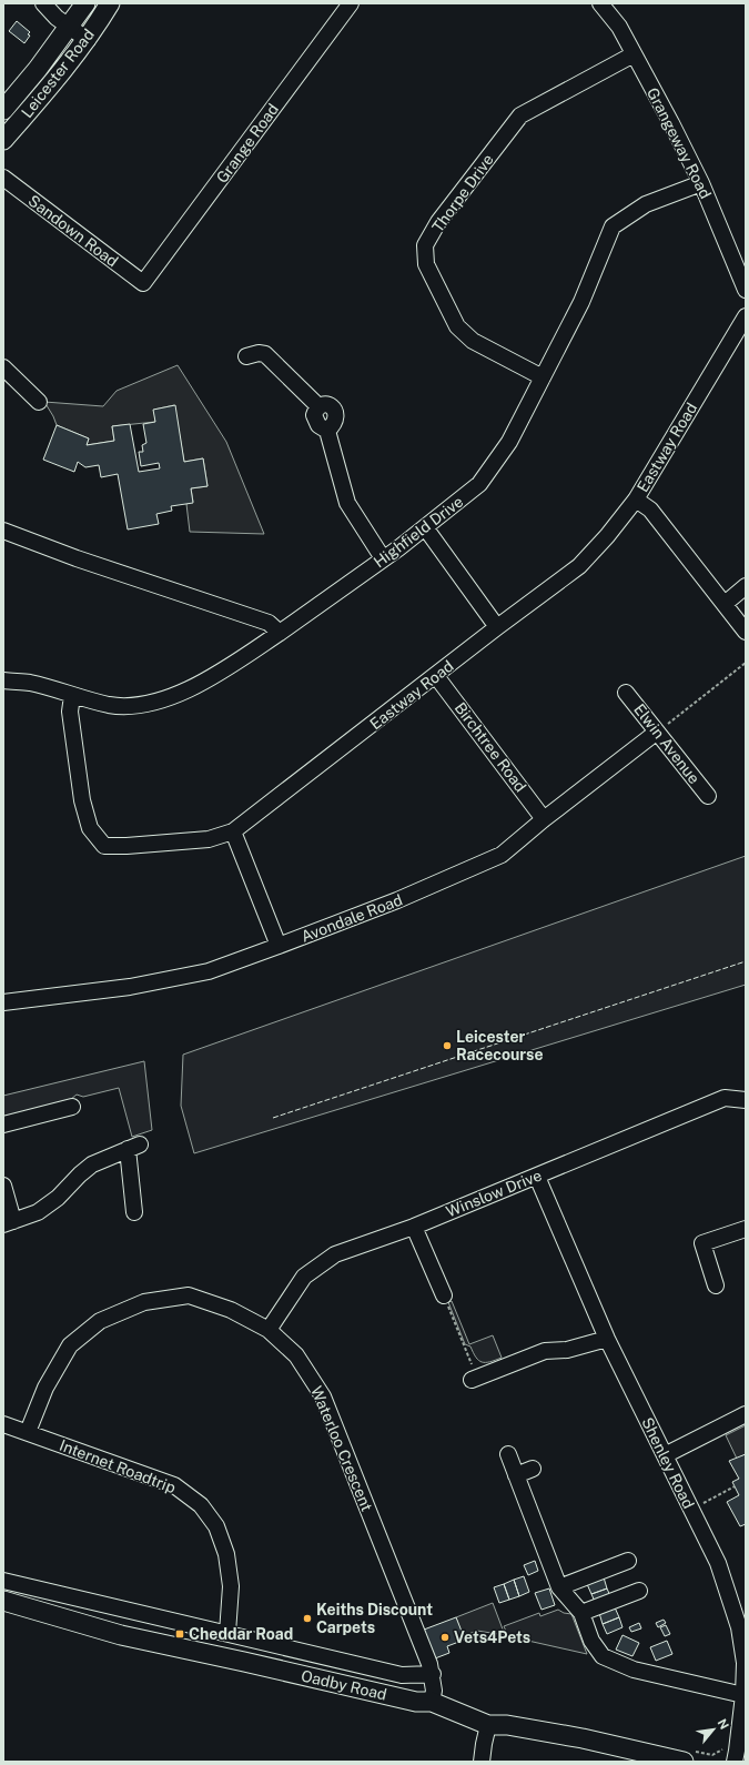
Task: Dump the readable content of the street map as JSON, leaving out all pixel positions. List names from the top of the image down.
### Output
{
  "streets": {
    "main road": ["Leicester Road", "Oadby Road"],
    "street": [
      "Grange Road",
      "Grangeway Road",
      "Thorpe Drive",
      "Sandown Road",
      "Eastway Road",
      "Highfield Drive",
      "Elwin Avenue",
      "Birchtree Road",
      "Avondale Road",
      "Winslow Drive",
      "Waterloo Crescent",
      "Shenley Road",
      "Internet Roadtrip"
    ]
  },
  "crossings": [
    ["Grange Road", "Sandown Road"],
    ["Grangeway Road", "Thorpe Drive"],
    ["Grangeway Road", "Highfield Drive"],
    ["Thorpe Drive", "Highfield Drive"],
    ["Eastway Road", "Highfield Drive"],
    ["Eastway Road", "Birchtree Road"],
    ["Elwin Avenue", "Avondale Road"],
    ["Birchtree Road", "Avondale Road"],
    ["Winslow Drive", "Waterloo Crescent"],
    ["Winslow Drive", "Shenley Road"],
    ["Waterloo Crescent", "Internet Roadtrip"],
    ["Waterloo Crescent", "Oadby Road"],
    ["Internet Roadtrip", "Oadby Road"]
  ],
  "places": {
    "other": ["Leicester Racecourse", "Keiths Discount Carpets", "Vets4Pets"],
    "transit": ["Cheddar Road"]
  },
  "north": "top right"
}
